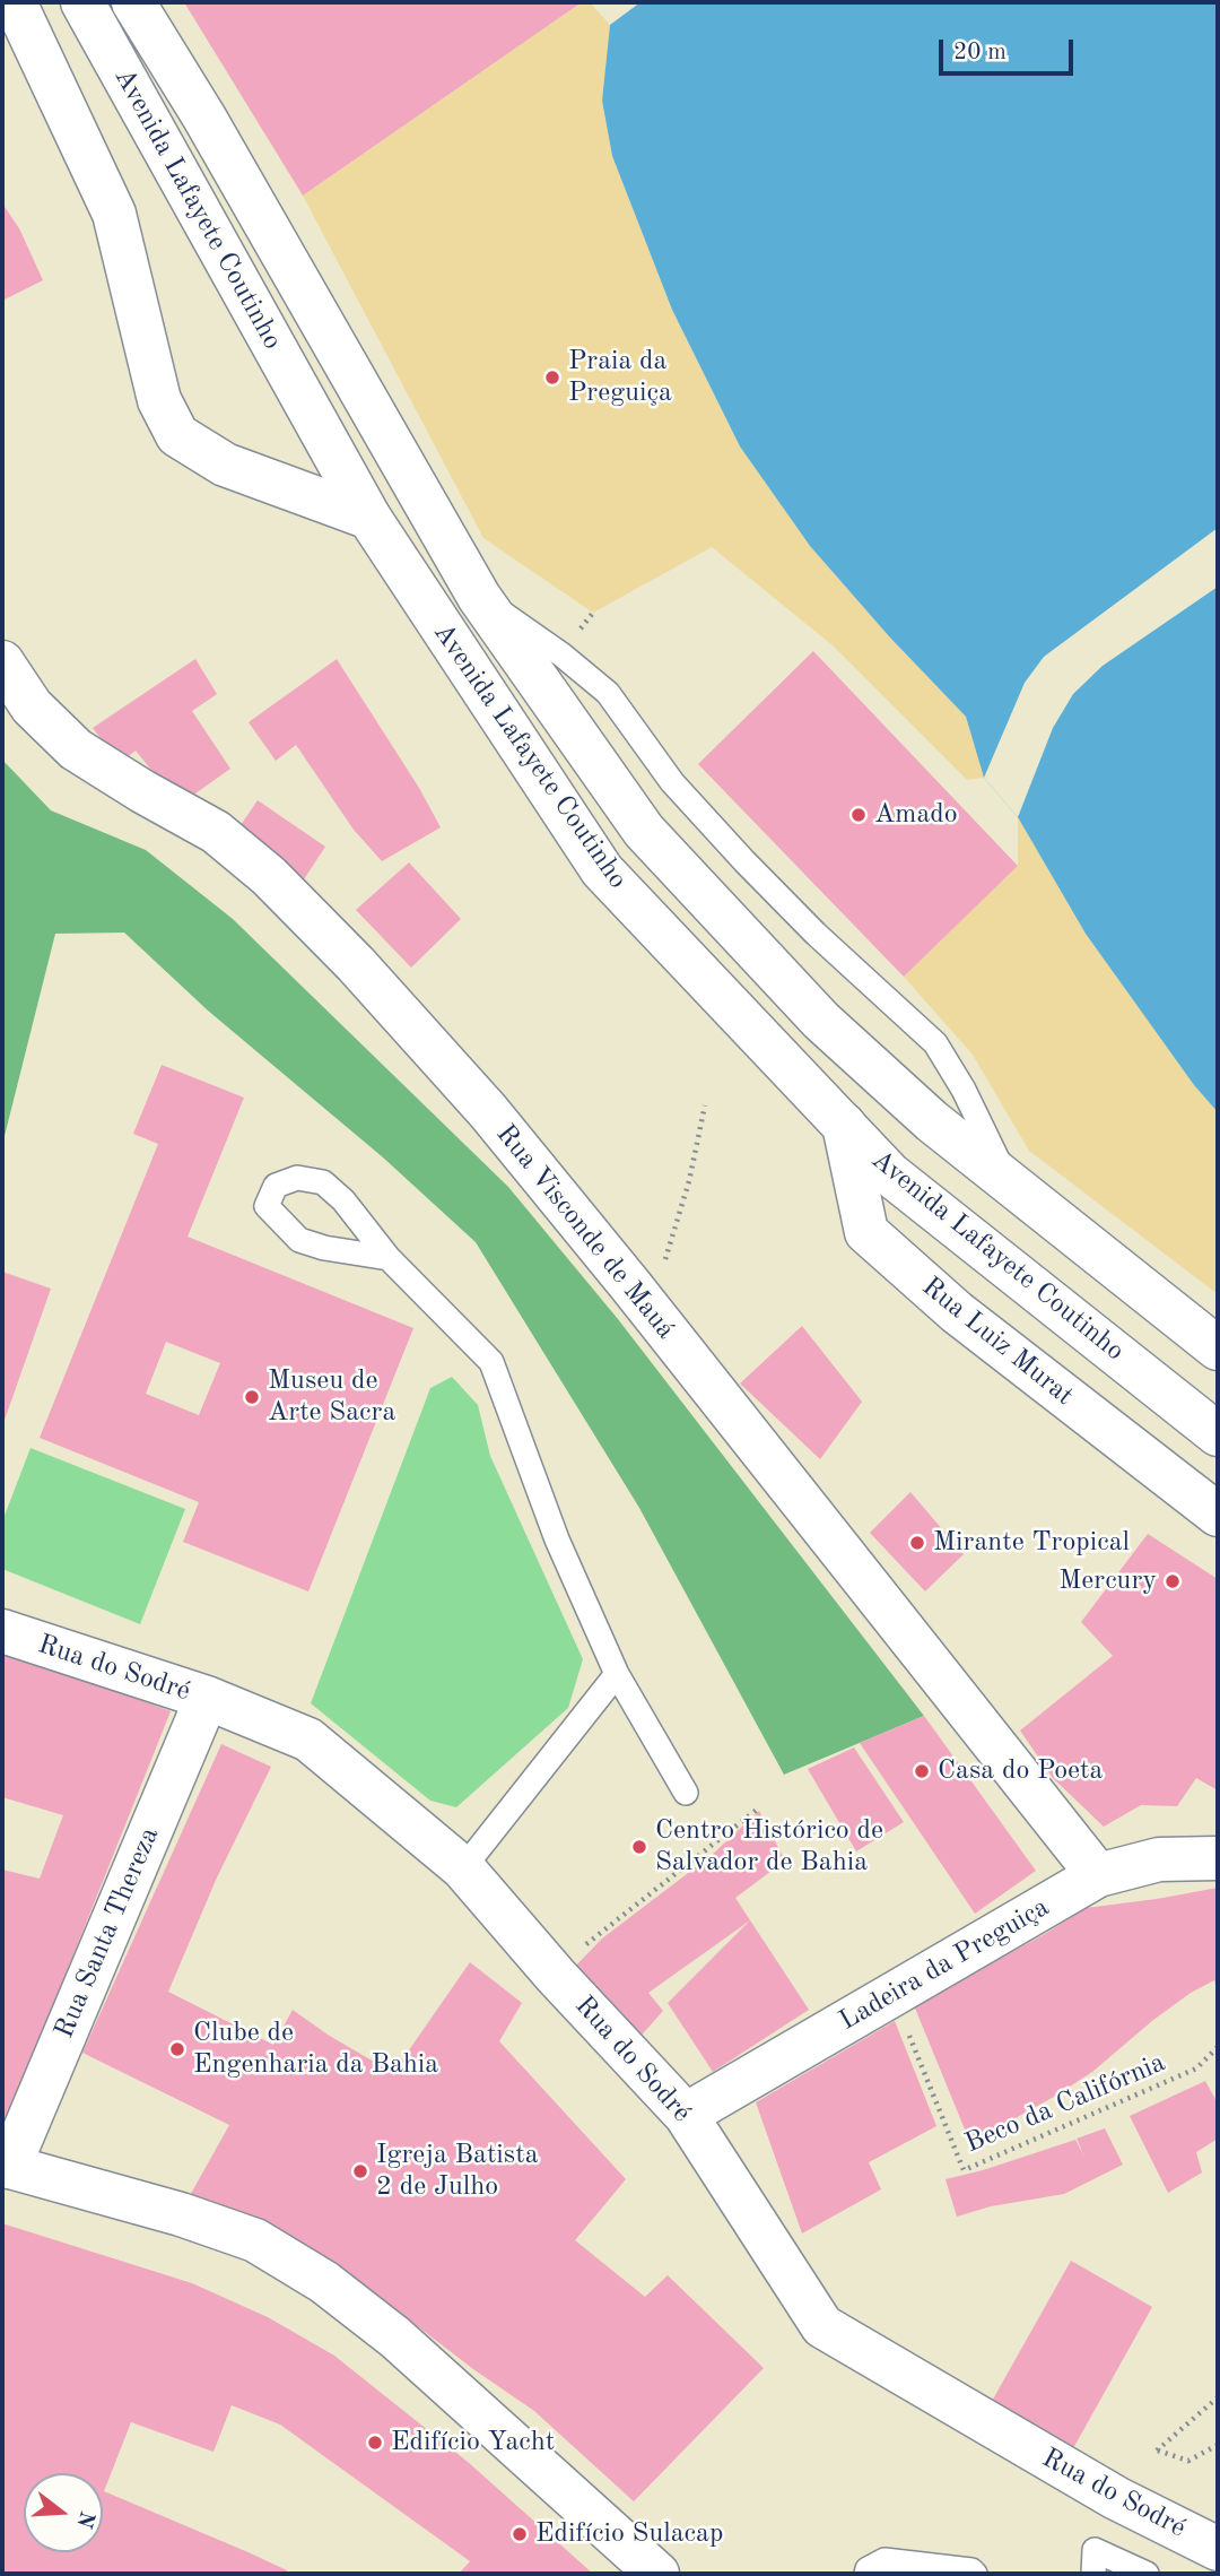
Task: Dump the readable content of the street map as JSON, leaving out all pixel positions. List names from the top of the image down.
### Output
{
  "streets": {
    "street": [
      "Avenida Lafayete Coutinho",
      "Rua Visconde de Mauá",
      "Rua Luiz Murat",
      "Rua do Sodré",
      "Rua Santa Thereza",
      "Ladeira da Preguiça"
    ],
    "path": ["Beco da Califórnia"]
  },
  "crossings": [
    ["Avenida Lafayete Coutinho", "Rua Luiz Murat"],
    ["Rua Visconde de Mauá", "Ladeira da Preguiça"],
    ["Rua do Sodré", "Rua Santa Thereza"],
    ["Rua do Sodré", "Ladeira da Preguiça"],
    ["Ladeira da Preguiça", "Beco da Califórnia"]
  ],
  "places": [
    "Praia da Preguiça",
    "Amado",
    "Museu de Arte Sacra",
    "Mirante Tropical",
    "Mercury",
    "Casa do Poeta",
    "Centro Histórico de Salvador de Bahia",
    "Clube de Engenharia da Bahia",
    "Igreja Batista 2 de Julho",
    "Edifício Yacht",
    "Edifício Sulacap"
  ],
  "scale_bar": "20 m",
  "north": "right"
}
